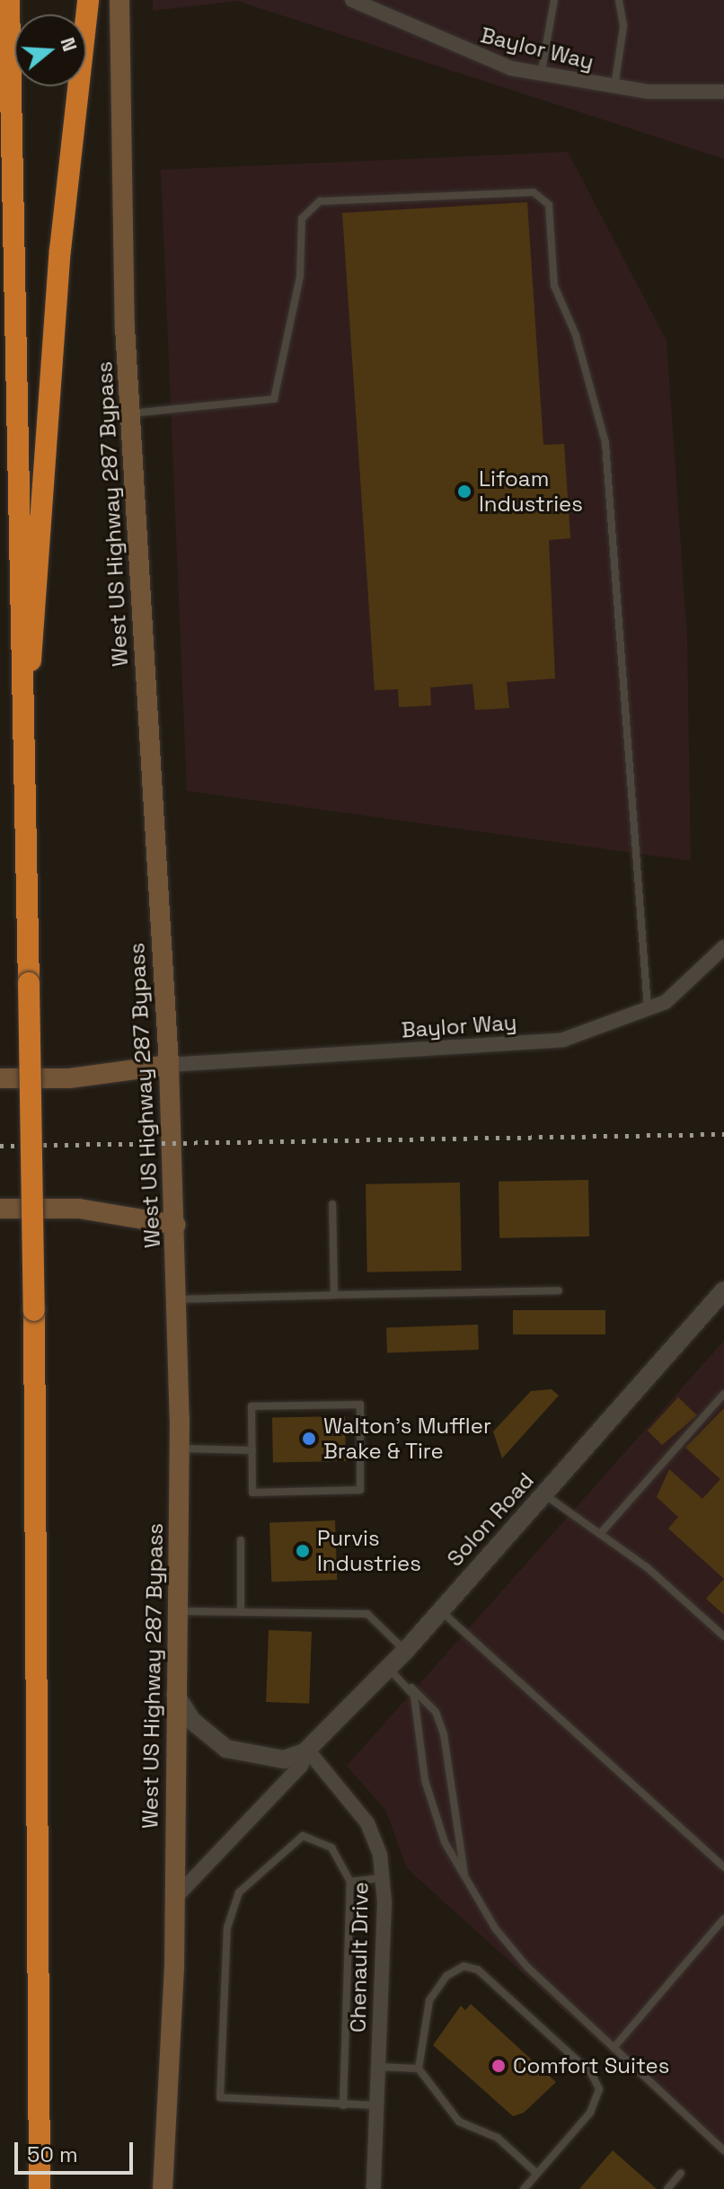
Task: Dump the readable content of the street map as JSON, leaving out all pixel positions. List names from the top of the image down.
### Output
{
  "streets": {
    "main road": ["West US Highway 287 Bypass"],
    "street": ["Baylor Way", "Solon Road", "Chenault Drive"]
  },
  "crossings": [
    ["Baylor Way", "West US Highway 287 Bypass"],
    ["Solon Road", "Chenault Drive"]
  ],
  "places": [
    "Lifoam Industries",
    "Walton's Muffler Brake & Tire",
    "Purvis Industries",
    "Comfort Suites"
  ],
  "scale_bar": "50 m",
  "north": "right"
}
